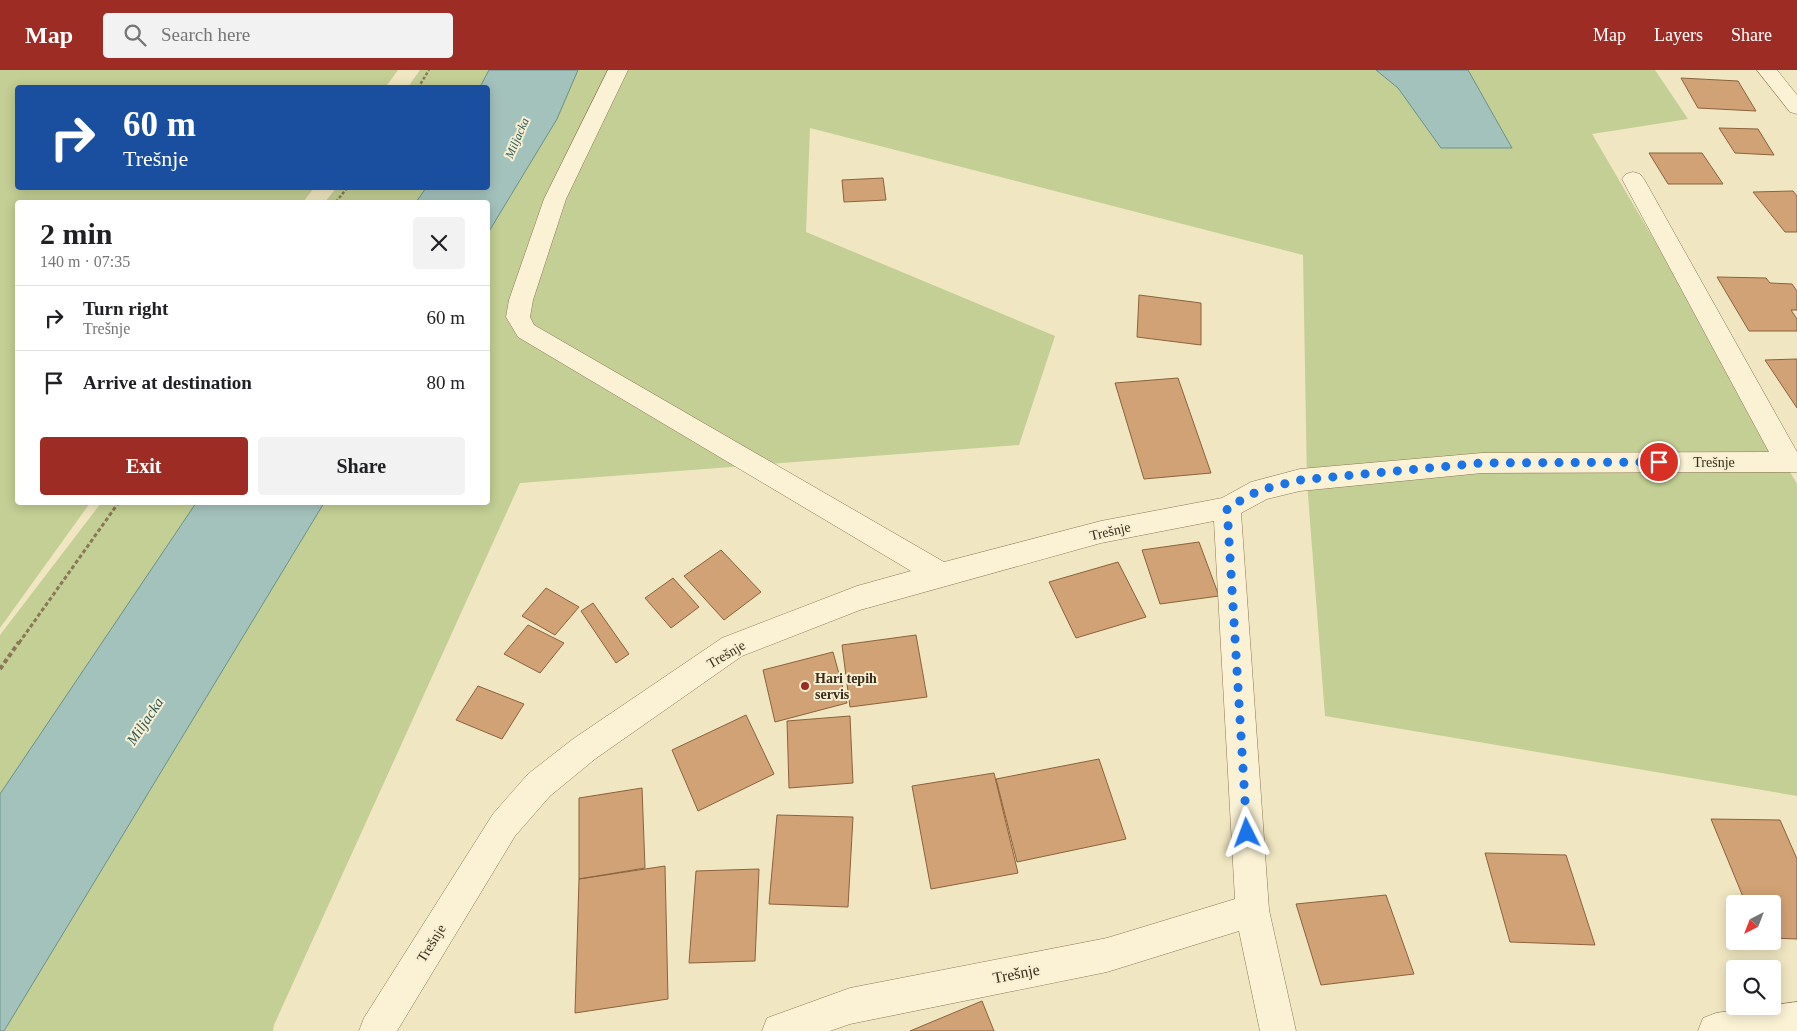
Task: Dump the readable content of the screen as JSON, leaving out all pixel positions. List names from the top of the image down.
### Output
{
  "streets": {
    "street": ["Trešnje"]
  },
  "water": ["Miljacka"],
  "places": ["Hari tepih servis"],
  "north": "bottom left",
  "page": {
    "header": "Map",
    "search": "Search here",
    "nav": ["Map", "Layers", "Share"],
    "turn": ["60 m", "Trešnje"],
    "heading": ["2 min", "140 m · 07:35"],
    "list": [
      {
        "name": "Turn right",
        "note": "Trešnje",
        "value": "60 m"
      },
      {
        "name": "Arrive at destination",
        "value": "80 m"
      }
    ],
    "buttons": ["Exit", "Share"]
  }
}
